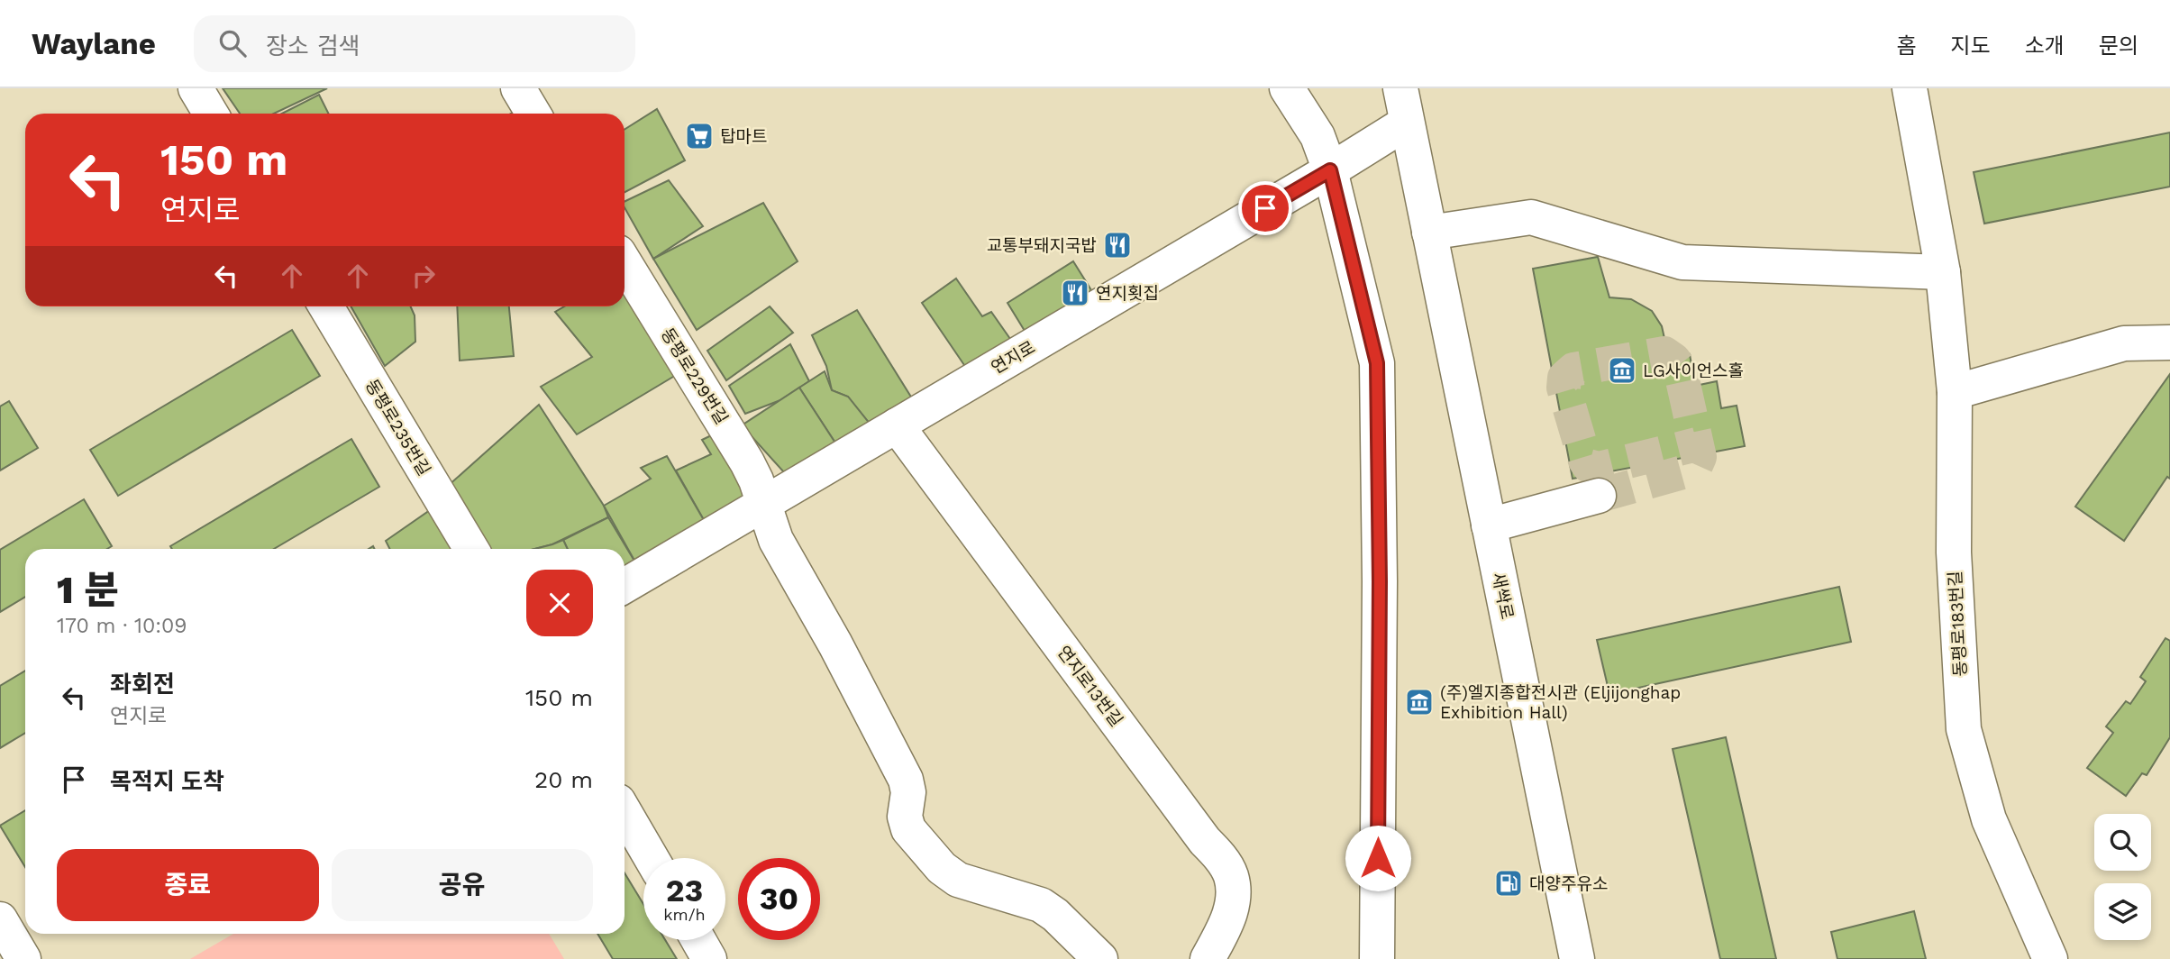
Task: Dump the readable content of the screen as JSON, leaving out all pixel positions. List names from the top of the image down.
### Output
{
  "streets": {
    "street": [
      "연지로",
      "동평로229번길",
      "동평로235번길",
      "새싹로",
      "동평로183번길",
      "연지로13번길"
    ]
  },
  "crossings": [
    ["연지로", "동평로229번길"],
    ["연지로", "새싹로"],
    ["연지로", "연지로13번길"]
  ],
  "places": {
    "supermarket": ["탑마트"],
    "restaurant": ["교통부돼지국밥", "연지횟집"],
    "museum": ["LG사이언스홀", "(주)엘지종합전시관 (Eljijonghap Exhibition Hall)"],
    "fuel station": ["대양주유소"]
  },
  "page": {
    "header": "Waylane",
    "search": "장소 검색",
    "nav": [
      "홈",
      "지도",
      "소개",
      "문의"
    ],
    "turn": ["150 m", "연지로"],
    "heading": ["1 분", "170 m · 10:09"],
    "list": [
      {
        "name": "좌회전",
        "note": "연지로",
        "value": "150 m"
      },
      {
        "name": "목적지 도착",
        "value": "20 m"
      }
    ],
    "buttons": ["종료", "공유"],
    "speed": "23 km/h",
    "limit": "30"
  }
}
